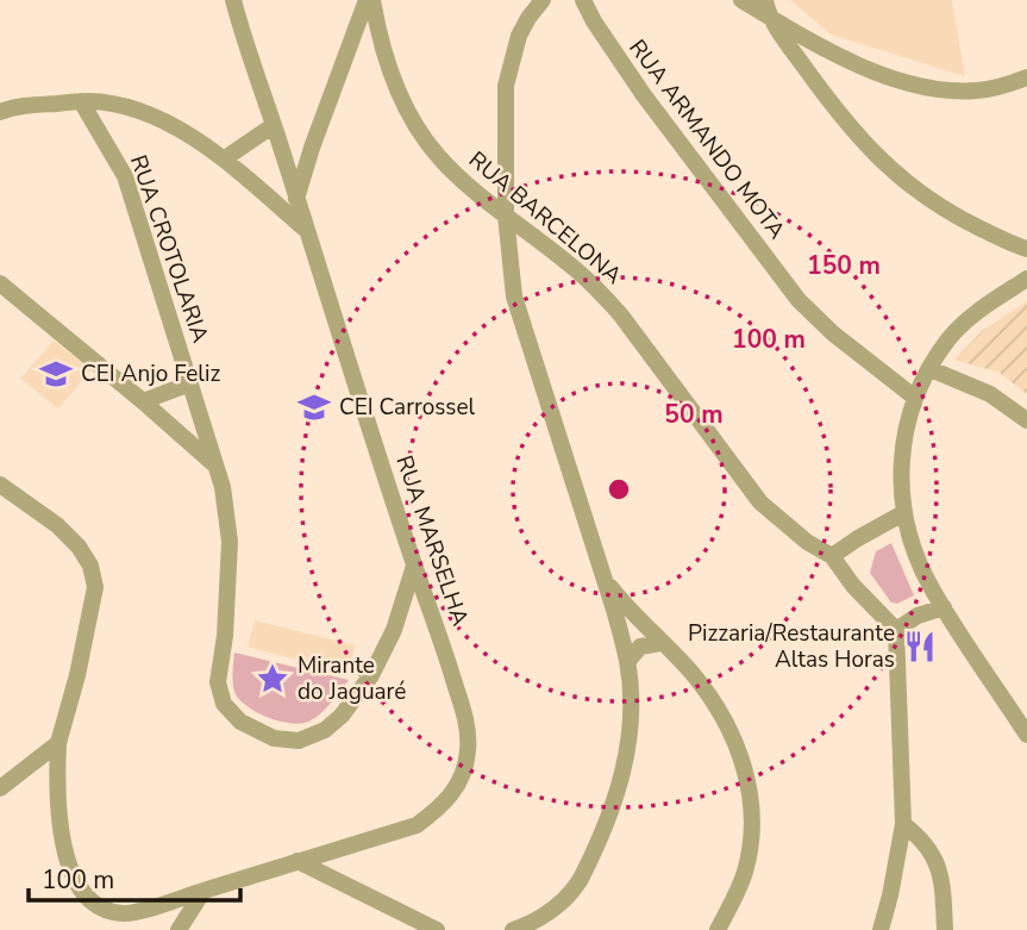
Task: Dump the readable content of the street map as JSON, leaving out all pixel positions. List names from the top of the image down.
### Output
{
  "streets": {
    "street": [
      "RUA ARMANDO MOTA",
      "RUA BARCELONA",
      "RUA CROTOLARIA",
      "RUA MARSELHA"
    ]
  },
  "crossings": [
    ["RUA CROTOLARIA", "RUA MARSELHA"]
  ],
  "places": {
    "school or university": ["CEI Anjo Feliz", "CEI Carrossel"],
    "restaurant": ["Pizzaria/Restaurante Altas Horas"],
    "place": ["Mirante do Jaguaré"]
  },
  "scale_bar": "100 m",
  "rings": ["150 m", "100 m", "50 m"]
}
